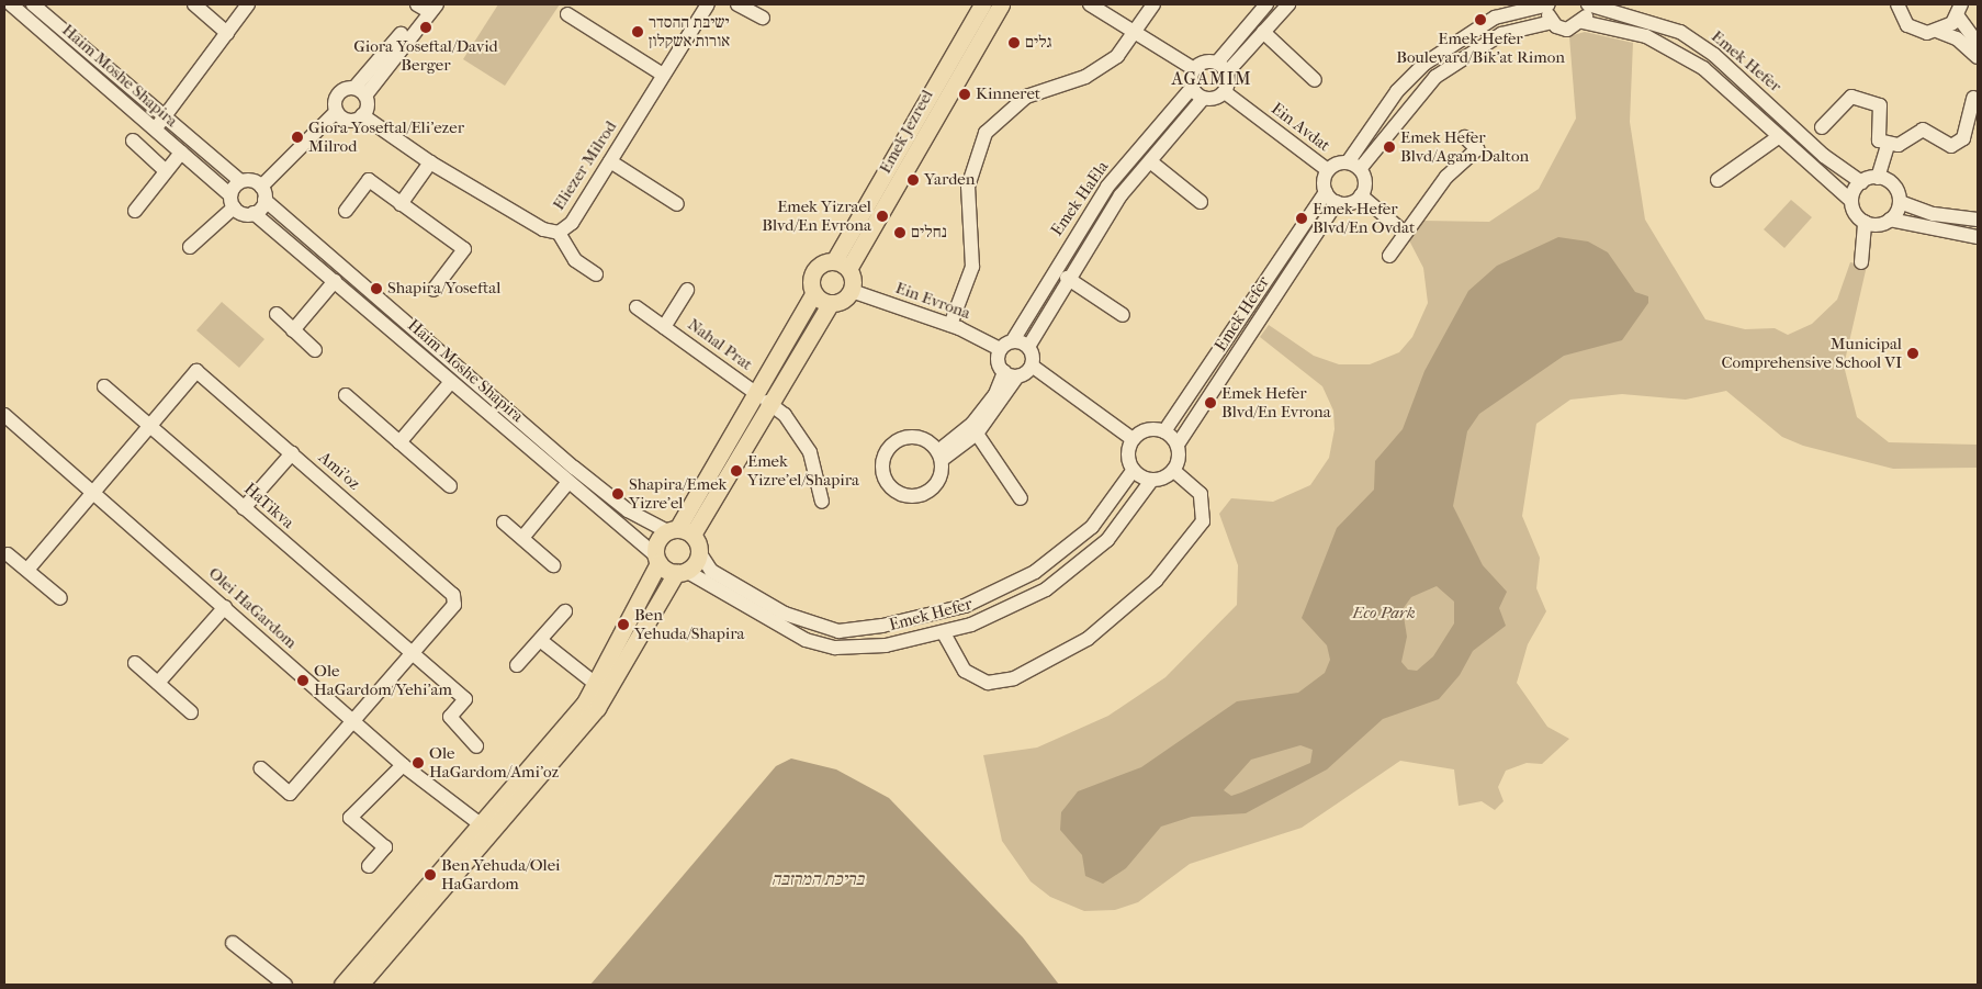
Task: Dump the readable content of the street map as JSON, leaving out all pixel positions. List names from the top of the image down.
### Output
{
  "streets": {
    "main road": ["Emek Jezreel"],
    "street": [
      "Emek Hefer",
      "Haim Moshe Shapira",
      "Ein Avdat",
      "Eliezer Milrod",
      "Emek HaEla",
      "Ein Evrona",
      "Nahal Prat",
      "Ami'oz",
      "HaTikva",
      "Olei HaGardom"
    ]
  },
  "crossings": [
    ["Emek Hefer", "Ein Avdat"],
    ["Ein Avdat", "Emek HaEla"],
    ["Emek Jezreel", "Ein Evrona"],
    ["Emek HaEla", "Ein Evrona"],
    ["Ami'oz", "HaTikva"],
    ["Ami'oz", "Olei HaGardom"]
  ],
  "districts": ["AGAMIM"],
  "water": ["בריכת המרזבה"],
  "parks": ["Eco Park"],
  "places": [
    "Emek Hefer Boulevard/Bik'at Rimon",
    "Giora Yoseftal/David Berger",
    "ישיבת ההסדר אורות אשקלון",
    "גלים",
    "Kinneret",
    "Giora Yoseftal/Eli'ezer Milrod",
    "Emek Hefer Blvd/Agam Dalton",
    "Yarden",
    "Emek Yizrael Blvd/En Evrona",
    "Emek Hefer Blvd/En Ovdat",
    "נחלים",
    "Shapira/Yoseftal",
    "Municipal Comprehensive School VI",
    "Emek Hefer Blvd/En Evrona",
    "Emek Yizre’el/Shapira",
    "Shapira/Emek Yizre’el",
    "Ben Yehuda/Shapira",
    "Ole HaGardom/Yehi'am",
    "Ole HaGardom/Ami'oz",
    "Ben Yehuda/Olei HaGardom"
  ]
}
